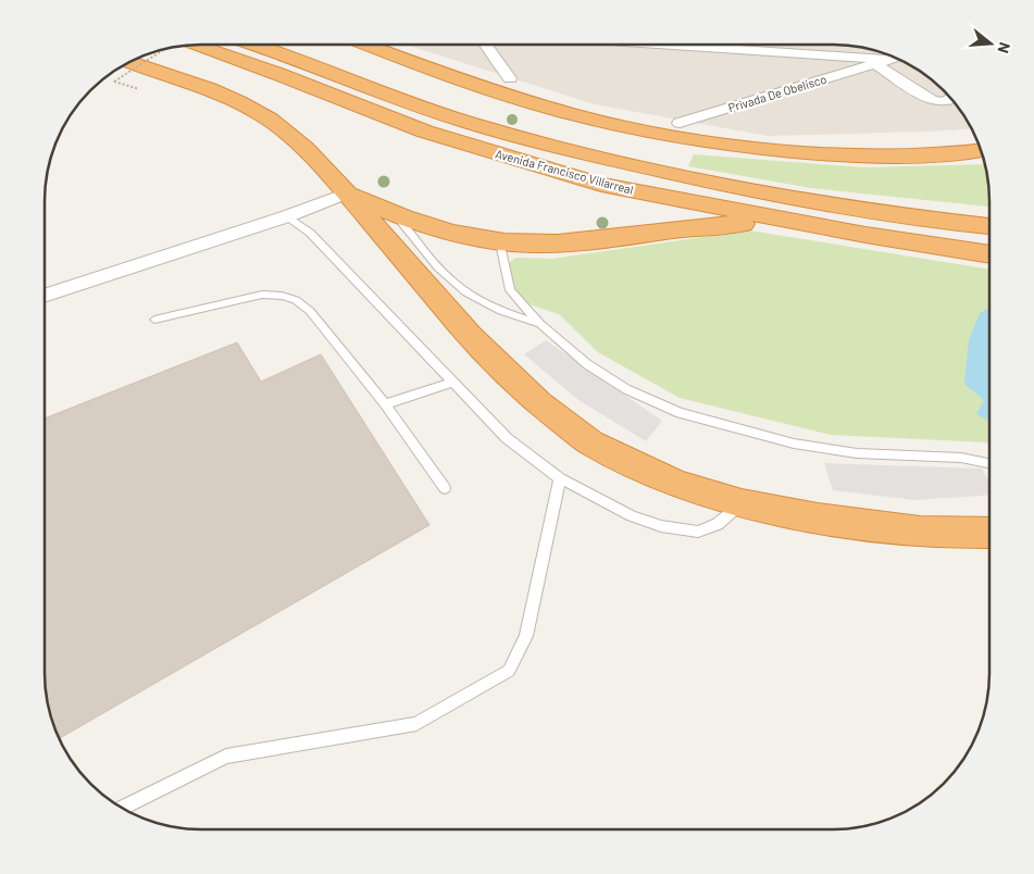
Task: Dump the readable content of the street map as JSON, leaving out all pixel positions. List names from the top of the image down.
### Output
{
  "streets": {
    "highway": ["Avenida Francisco Villarreal"],
    "street": ["Privada De Obelisco"]
  },
  "north": "right"
}
